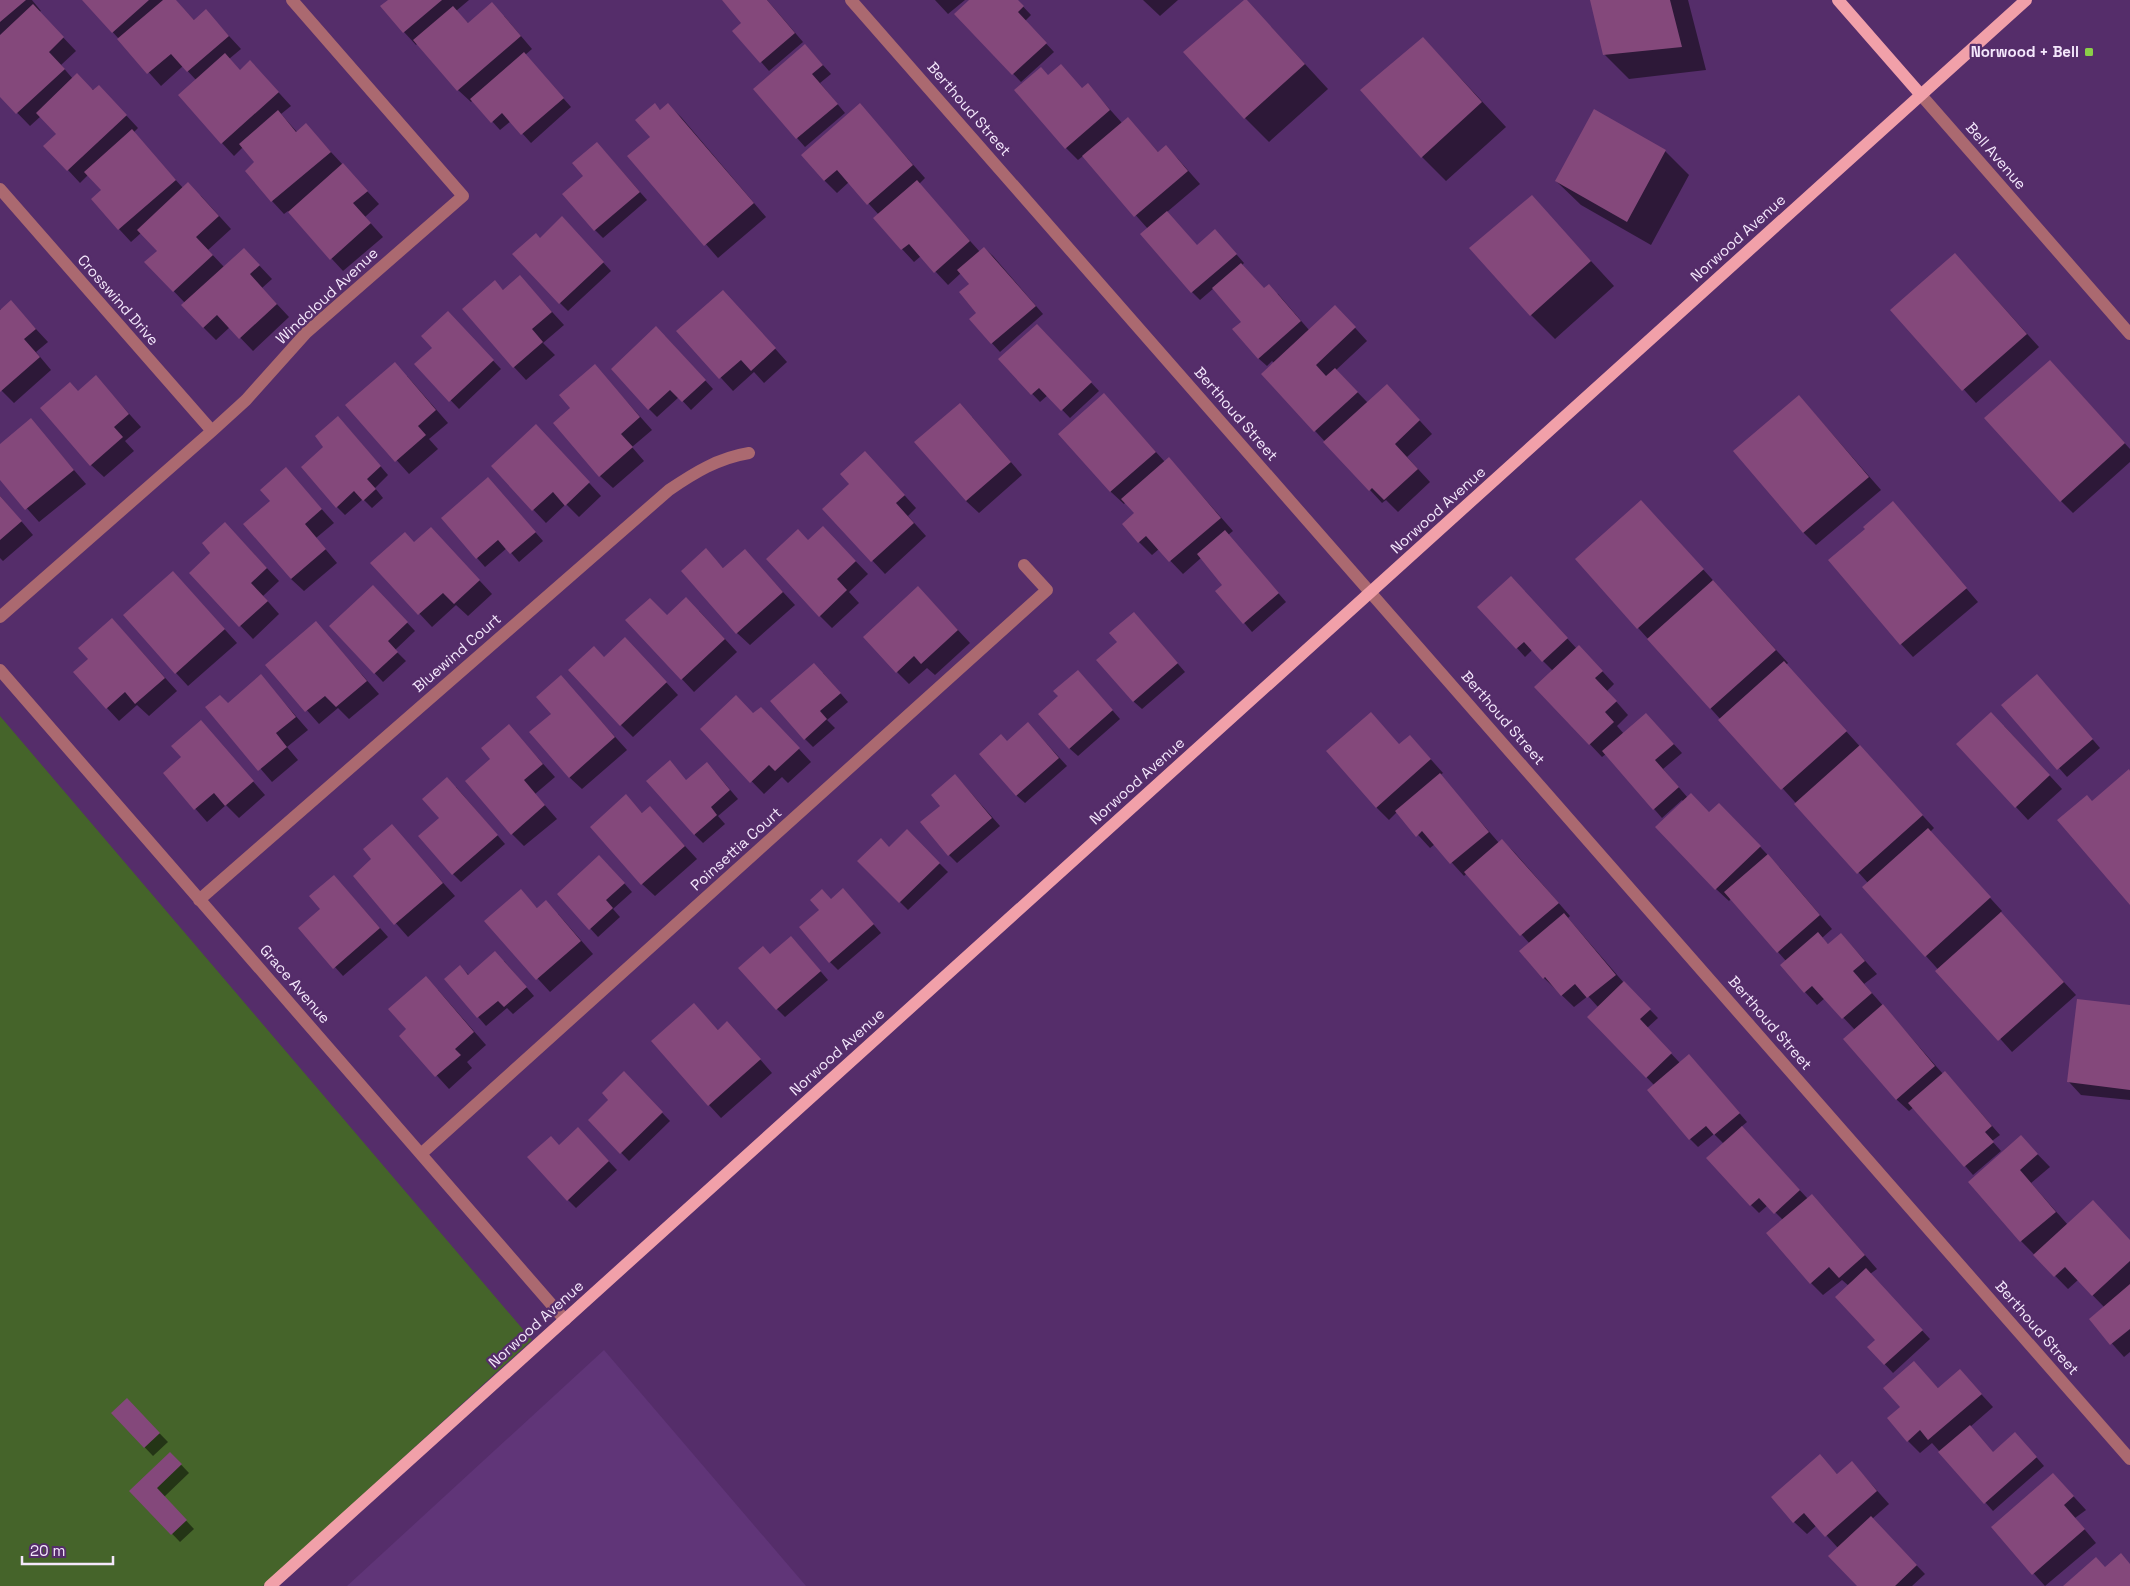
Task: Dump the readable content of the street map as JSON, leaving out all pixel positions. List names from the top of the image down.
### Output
{
  "streets": {
    "main road": ["Bell Avenue", "Norwood Avenue"],
    "street": [
      "Berthoud Street",
      "Windcloud Avenue",
      "Crosswind Drive",
      "Bluewind Court",
      "Poinsettia Court",
      "Grace Avenue"
    ]
  },
  "crossings": [
    ["Berthoud Street", "Norwood Avenue"],
    ["Bell Avenue", "Norwood Avenue"],
    ["Norwood Avenue", "Grace Avenue"],
    ["Windcloud Avenue", "Crosswind Drive"],
    ["Bluewind Court", "Grace Avenue"],
    ["Poinsettia Court", "Grace Avenue"]
  ],
  "places": {
    "transit": ["Norwood + Bell"]
  },
  "scale_bar": "20 m"
}
